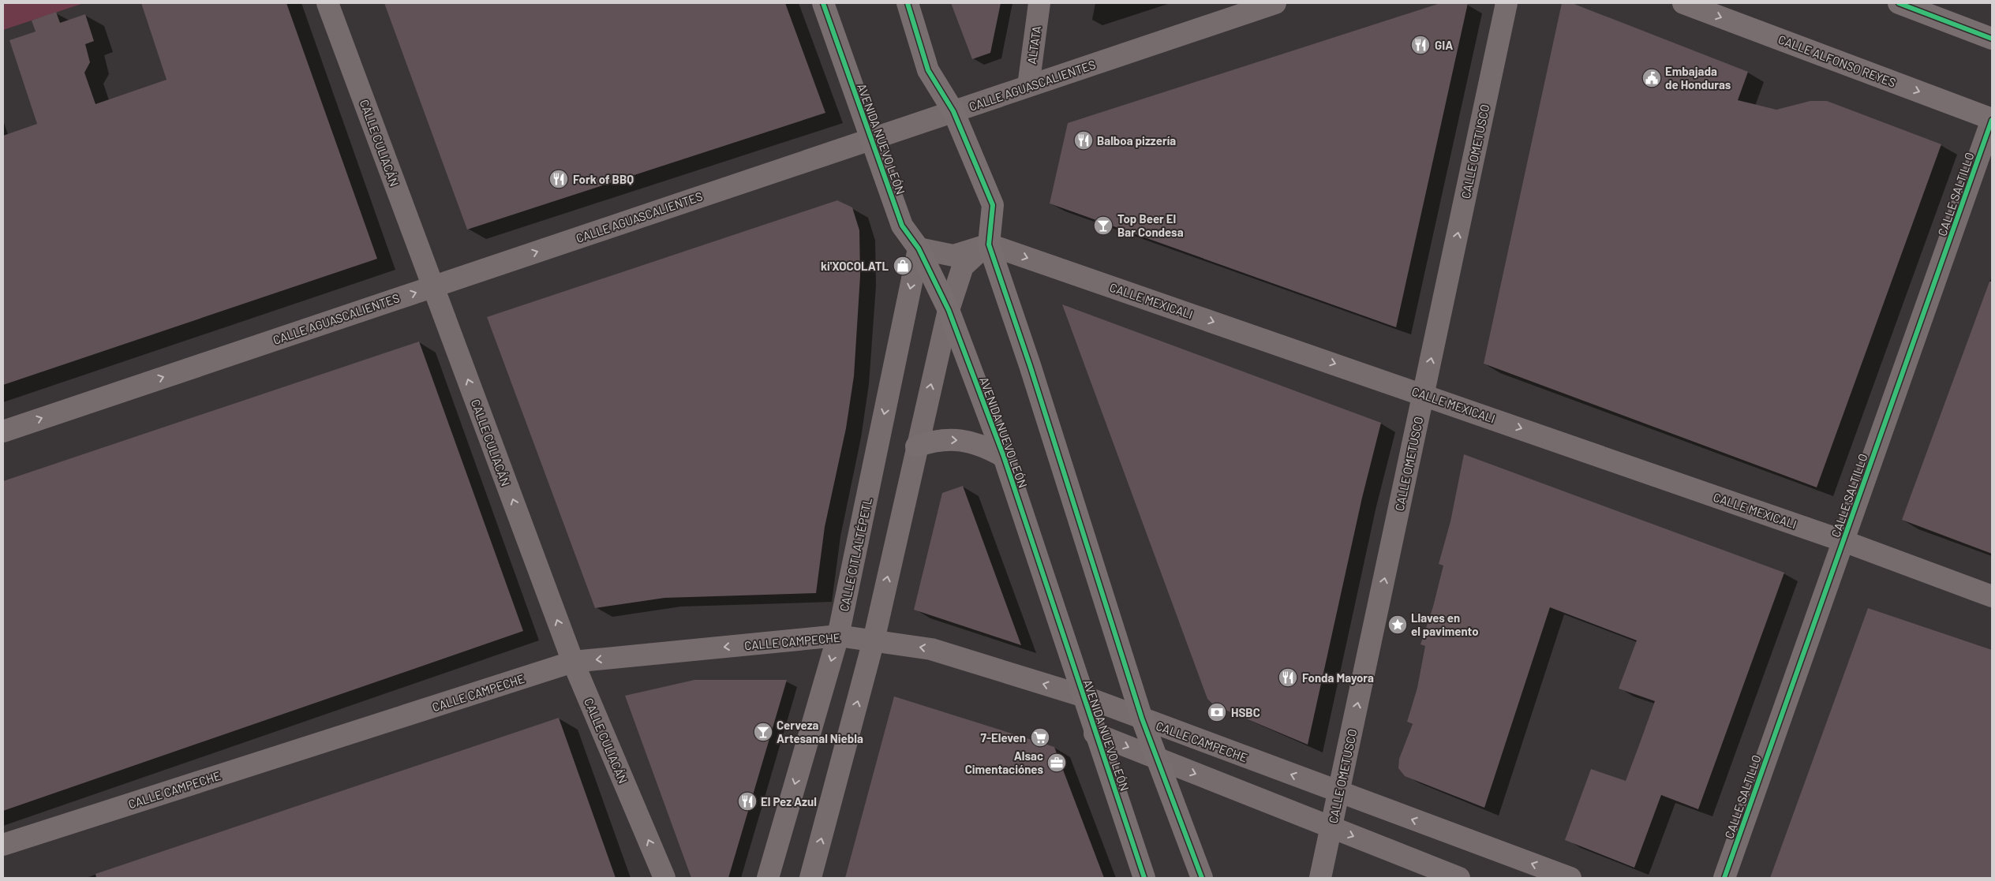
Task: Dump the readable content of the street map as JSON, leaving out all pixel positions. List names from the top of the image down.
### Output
{
  "streets": {
    "main road": ["CALLE ALFONSO REYES", "AVENIDA NUEVO LEÓN"],
    "street": [
      "ALTATA",
      "CALLE AGUASCALIENTES",
      "CALLE CULIACÁN",
      "CALLE OMETUSCO",
      "CALLE SALTILLO",
      "CALLE MEXICALI",
      "CALLE CITLALTÉPETL",
      "CALLE CAMPECHE"
    ]
  },
  "crossings": [
    ["ALTATA", "CALLE AGUASCALIENTES"],
    ["CALLE ALFONSO REYES", "CALLE SALTILLO"],
    ["CALLE AGUASCALIENTES", "AVENIDA NUEVO LEÓN"],
    ["CALLE AGUASCALIENTES", "CALLE CULIACÁN"],
    ["AVENIDA NUEVO LEÓN", "CALLE CITLALTÉPETL"],
    ["AVENIDA NUEVO LEÓN", "CALLE CAMPECHE"],
    ["CALLE CULIACÁN", "CALLE CAMPECHE"],
    ["CALLE OMETUSCO", "CALLE MEXICALI"],
    ["CALLE OMETUSCO", "CALLE CAMPECHE"],
    ["CALLE SALTILLO", "CALLE MEXICALI"],
    ["CALLE CITLALTÉPETL", "CALLE CAMPECHE"]
  ],
  "one_way": [
    "CALLE AGUASCALIENTES",
    "CALLE CULIACÁN",
    "CALLE OMETUSCO",
    "CALLE MEXICALI"
  ],
  "places": {
    "restaurant": [
      "GIA",
      "Balboa pizzería",
      "Fork of BBQ",
      "Fonda Mayora",
      "El Pez Azul"
    ],
    "public building": ["Embajada de Honduras"],
    "bar": ["Top Beer El Bar Condesa", "Cerveza Artesanal Niebla"],
    "shop": ["ki'XOCOLATL"],
    "place": ["Llaves en el pavimento"],
    "bank": ["HSBC"],
    "supermarket": ["7-Eleven"],
    "office": ["Alsac Cimentaciónes"]
  }
}
